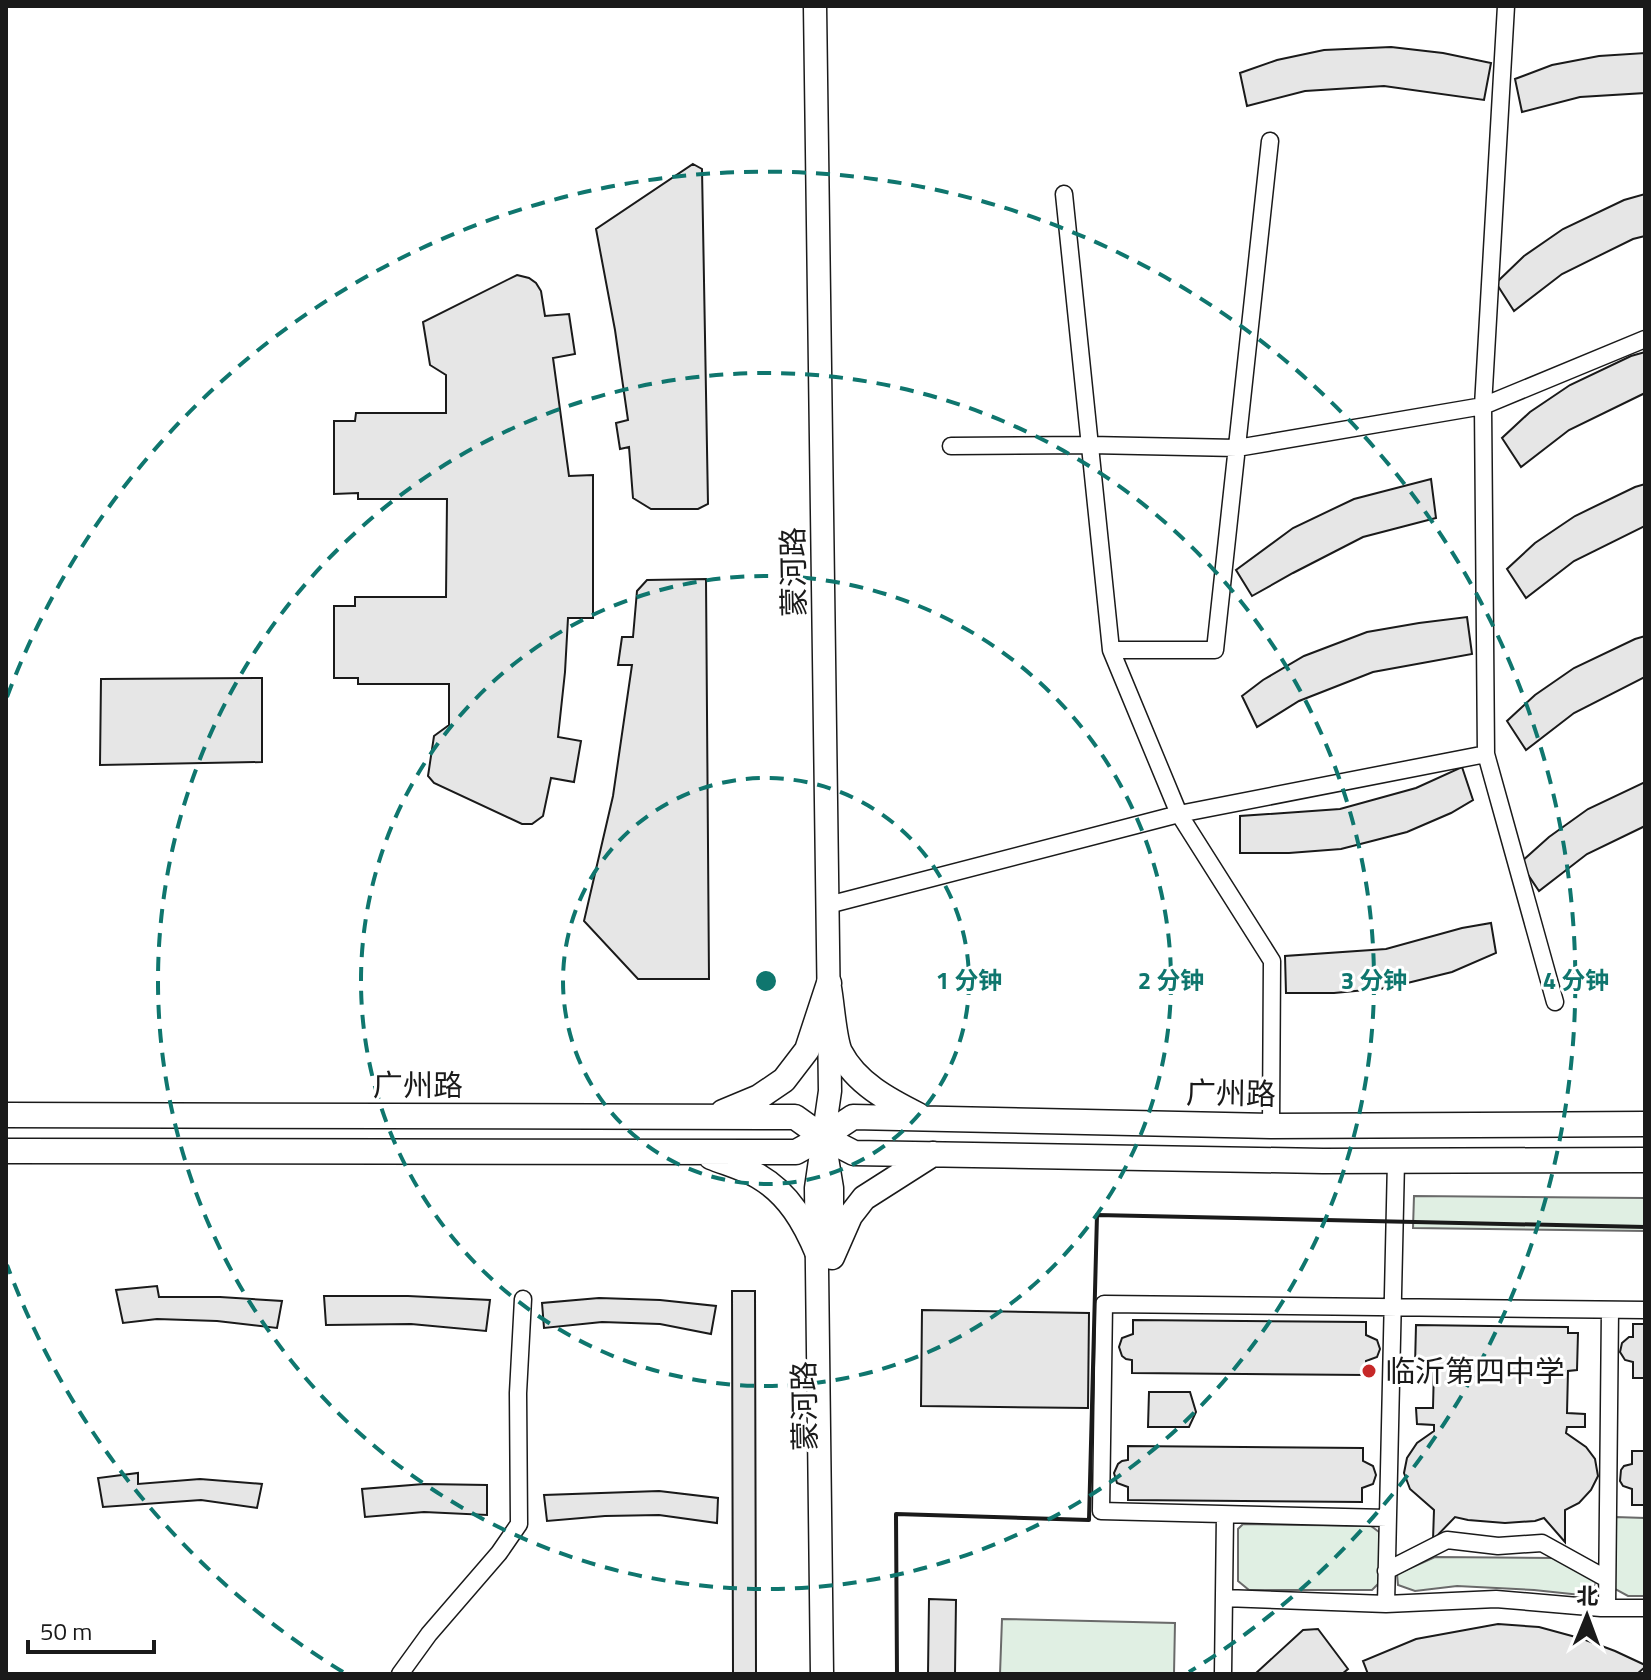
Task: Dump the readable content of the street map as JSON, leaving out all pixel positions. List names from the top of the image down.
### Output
{
  "streets": {
    "main road": ["广州路"],
    "street": ["蒙河路"]
  },
  "crossings": [
    ["蒙河路", "广州路"]
  ],
  "places": ["临沂第四中学"],
  "scale_bar": "50 m",
  "north": "top",
  "rings": [
    "1 分钟",
    "2 分钟",
    "3 分钟",
    "4 分钟"
  ]
}
